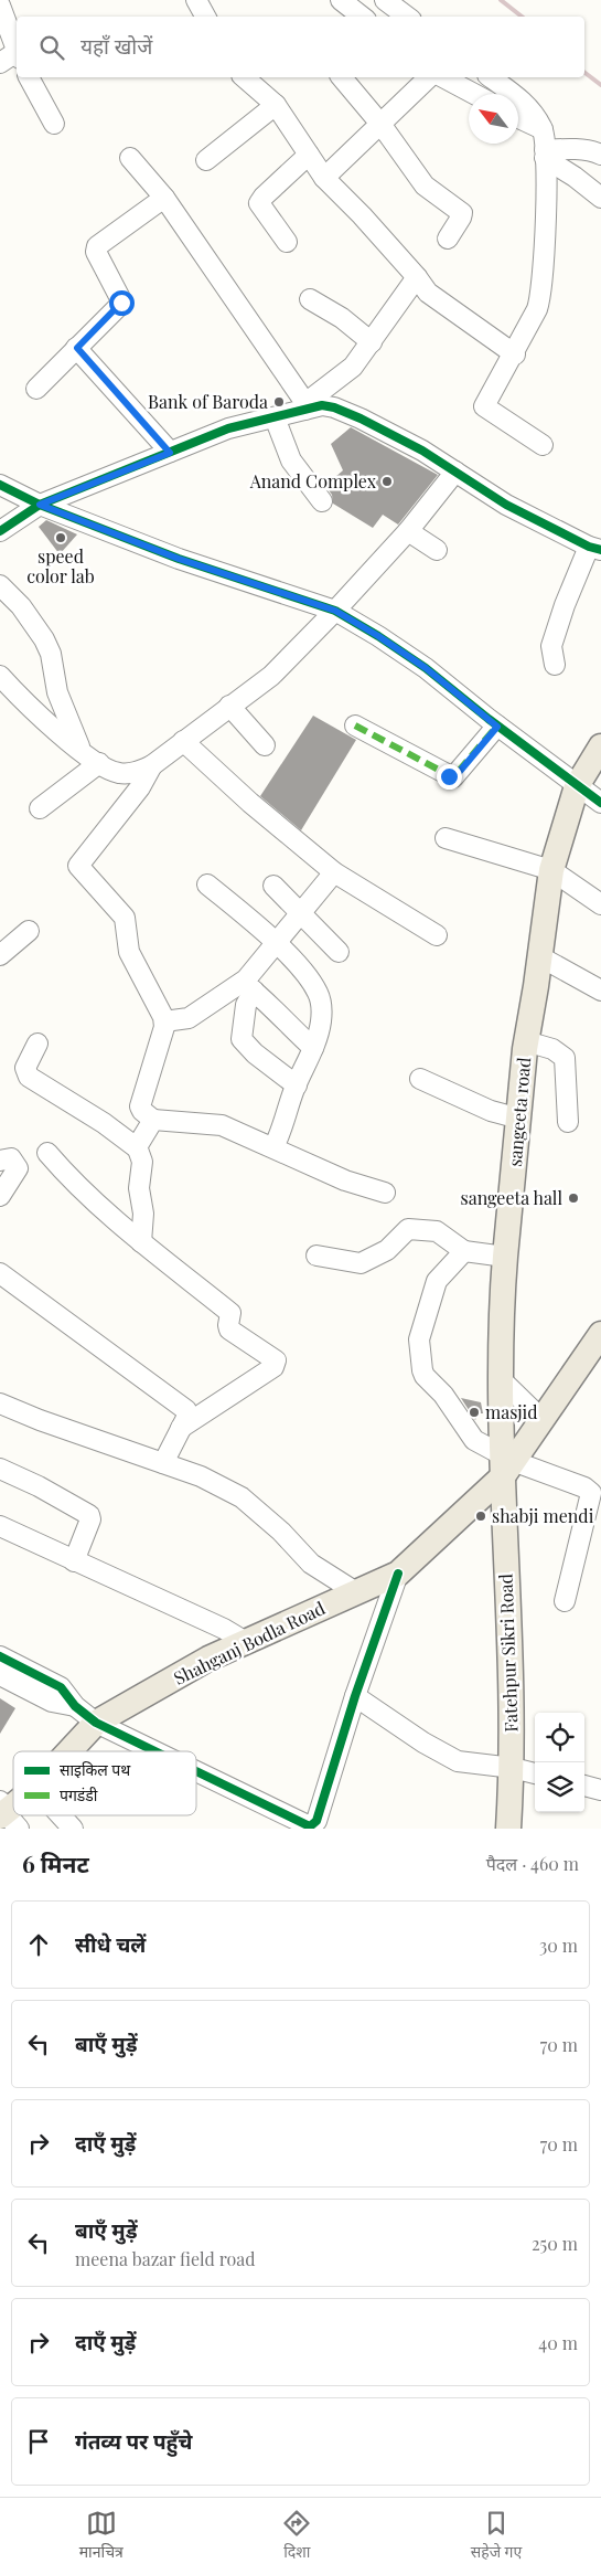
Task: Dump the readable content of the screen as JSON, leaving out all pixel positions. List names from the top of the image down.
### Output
{
  "streets": {
    "main road": ["sangeeta road", "Shahganj Bodla Road", "Fatehpur Sikri Road"]
  },
  "crossings": [
    ["sangeeta road", "Shahganj Bodla Road"],
    ["sangeeta road", "Fatehpur Sikri Road"],
    ["Shahganj Bodla Road", "Fatehpur Sikri Road"]
  ],
  "places": [
    "Bank of Baroda",
    "Anand Complex",
    "speed color lab",
    "sangeeta hall",
    "masjid",
    "shabji mendi"
  ],
  "legend": ["साइकिल पथ", "पगडंडी"],
  "north": "top left",
  "page": {
    "search": "यहाँ खोजें",
    "heading": ["6 मिनट", "पैदल · 460 m"],
    "list": [
      ["सीधे चलें", "30 m"],
      ["बाएँ मुड़ें", "70 m"],
      ["दाएँ मुड़ें", "70 m"],
      ["बाएँ मुड़ें", "meena bazar field road", "250 m"],
      ["दाएँ मुड़ें", "40 m"],
      "गंतव्य पर पहुँचे"
    ],
    "nav": ["मानचित्र", "दिशा", "सहेजे गए"]
  }
}
